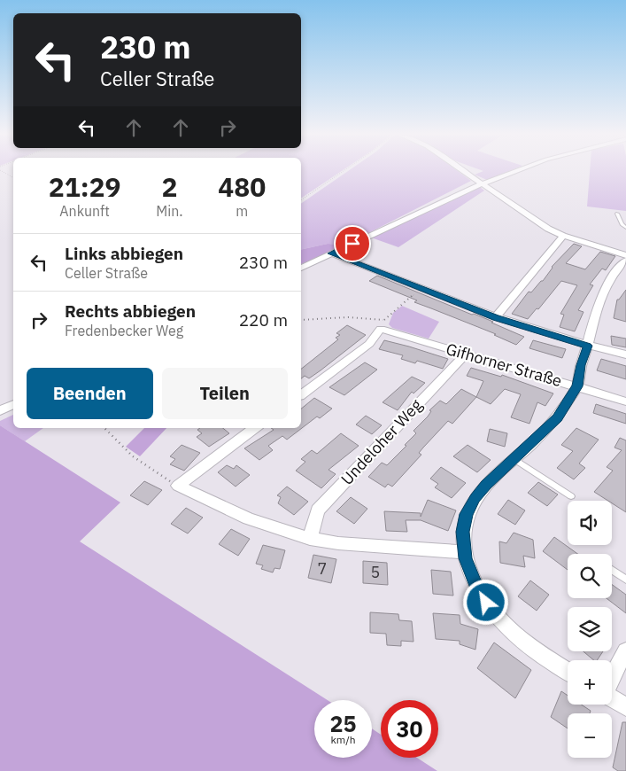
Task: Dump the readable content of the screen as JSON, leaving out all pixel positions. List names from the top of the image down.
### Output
{
  "streets": {
    "street": ["Gifhorner Straße", "Undeloher Weg"]
  },
  "crossings": [
    ["Gifhorner Straße", "Undeloher Weg"]
  ],
  "house_numbers": ["7", "5"],
  "page": {
    "turn": ["230 m", "Celler Straße"],
    "eta": [
      "21:29",
      "Ankunft",
      "2",
      "Min.",
      "480",
      "m"
    ],
    "list": [
      {
        "name": "Links abbiegen",
        "note": "Celler Straße",
        "value": "230 m"
      },
      {
        "name": "Rechts abbiegen",
        "note": "Fredenbecker Weg",
        "value": "220 m"
      }
    ],
    "buttons": ["Beenden", "Teilen"],
    "map_buttons": ["+", "−"],
    "speed": "25 km/h",
    "limit": "30"
  }
}
